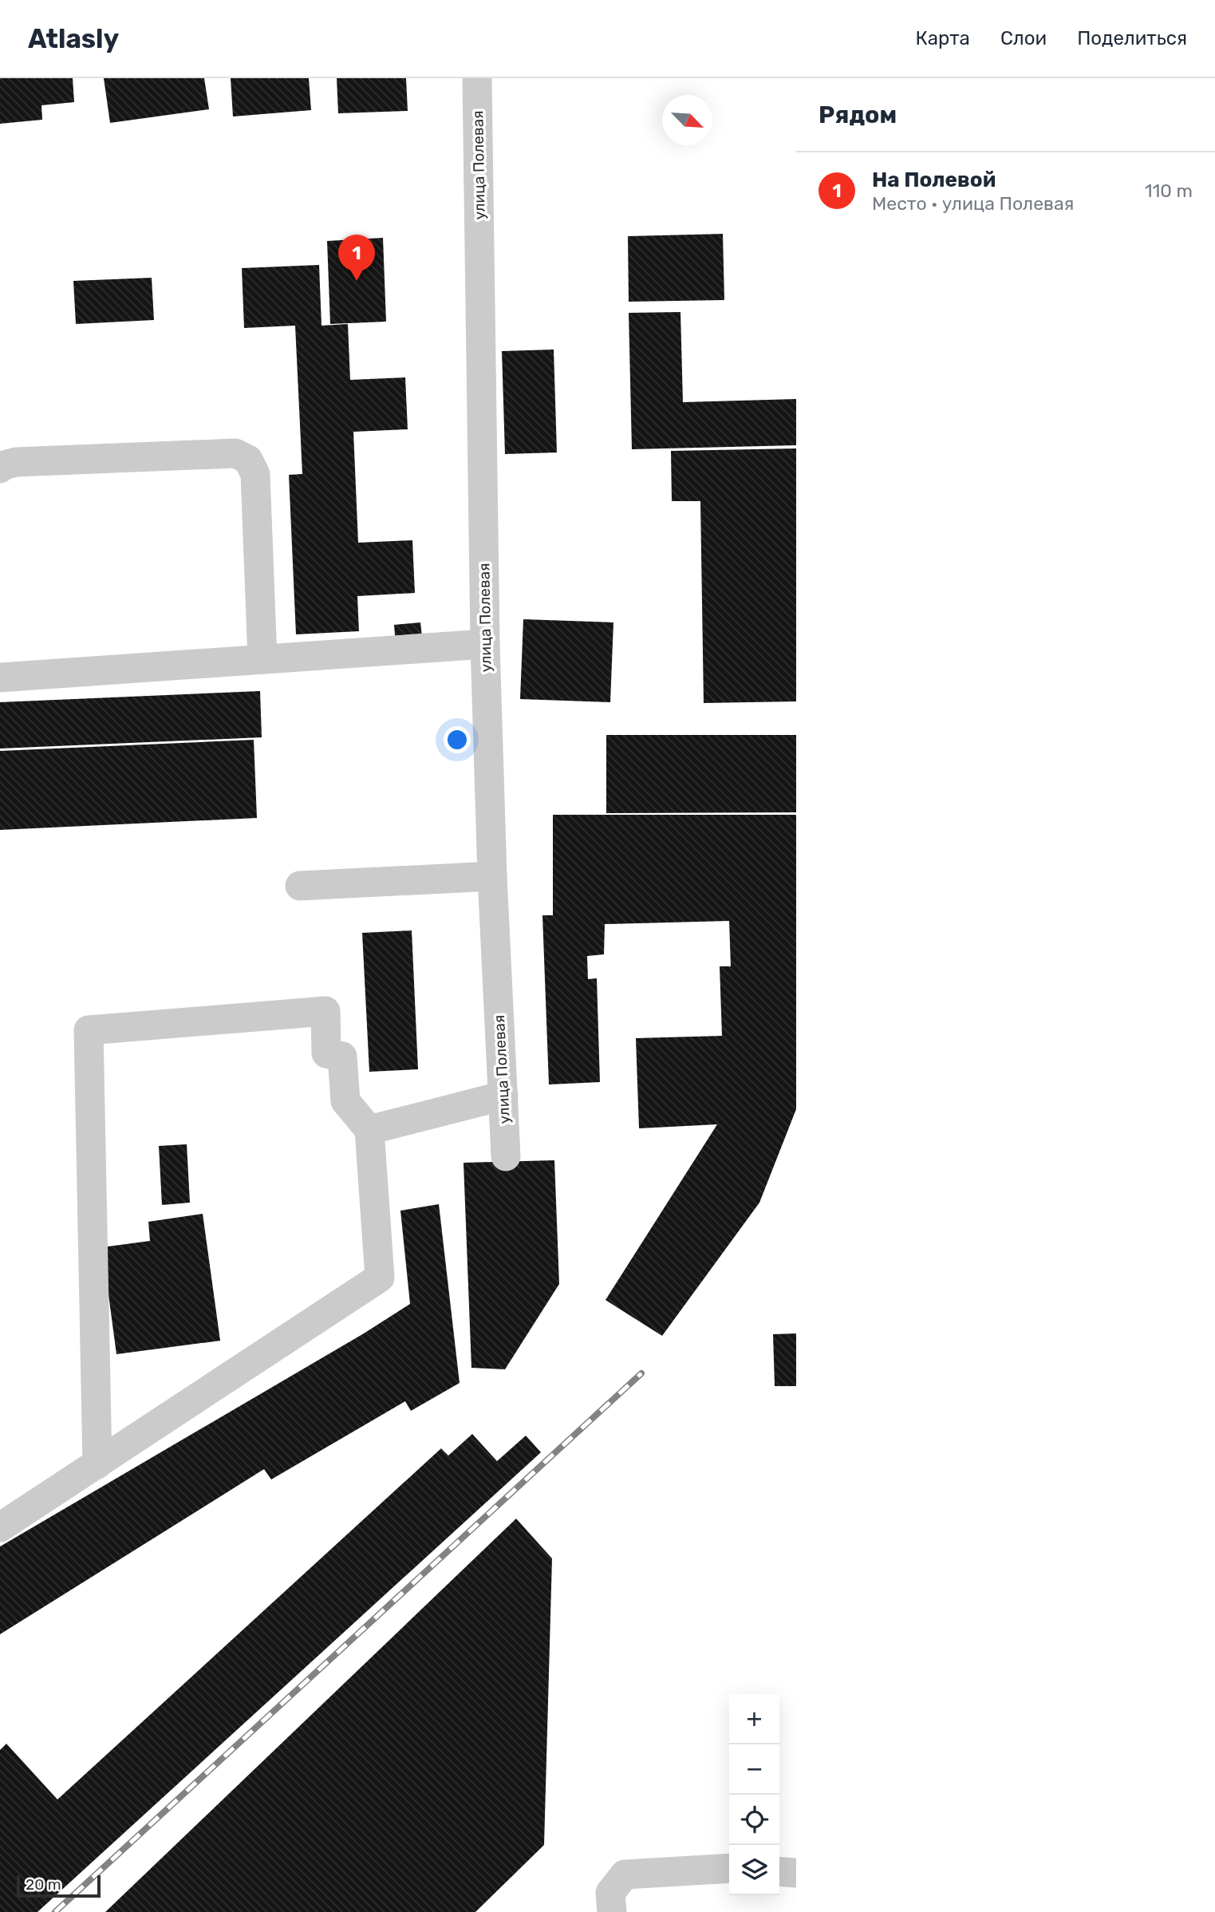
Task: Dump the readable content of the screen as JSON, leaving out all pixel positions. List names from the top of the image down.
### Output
{
  "streets": {
    "street": ["улица Полевая"]
  },
  "scale_bar": "20 m",
  "north": "bottom right",
  "page": {
    "header": "Atlasly",
    "nav": ["Карта", "Слои", "Поделиться"],
    "heading": "Рядом",
    "list": [
      {
        "mark": "1",
        "name": "На Полевой",
        "note": "Место · улица Полевая",
        "value": "110 m"
      }
    ],
    "pins": "1",
    "map_buttons": ["+", "−"],
    "scale": "20 m"
  }
}
